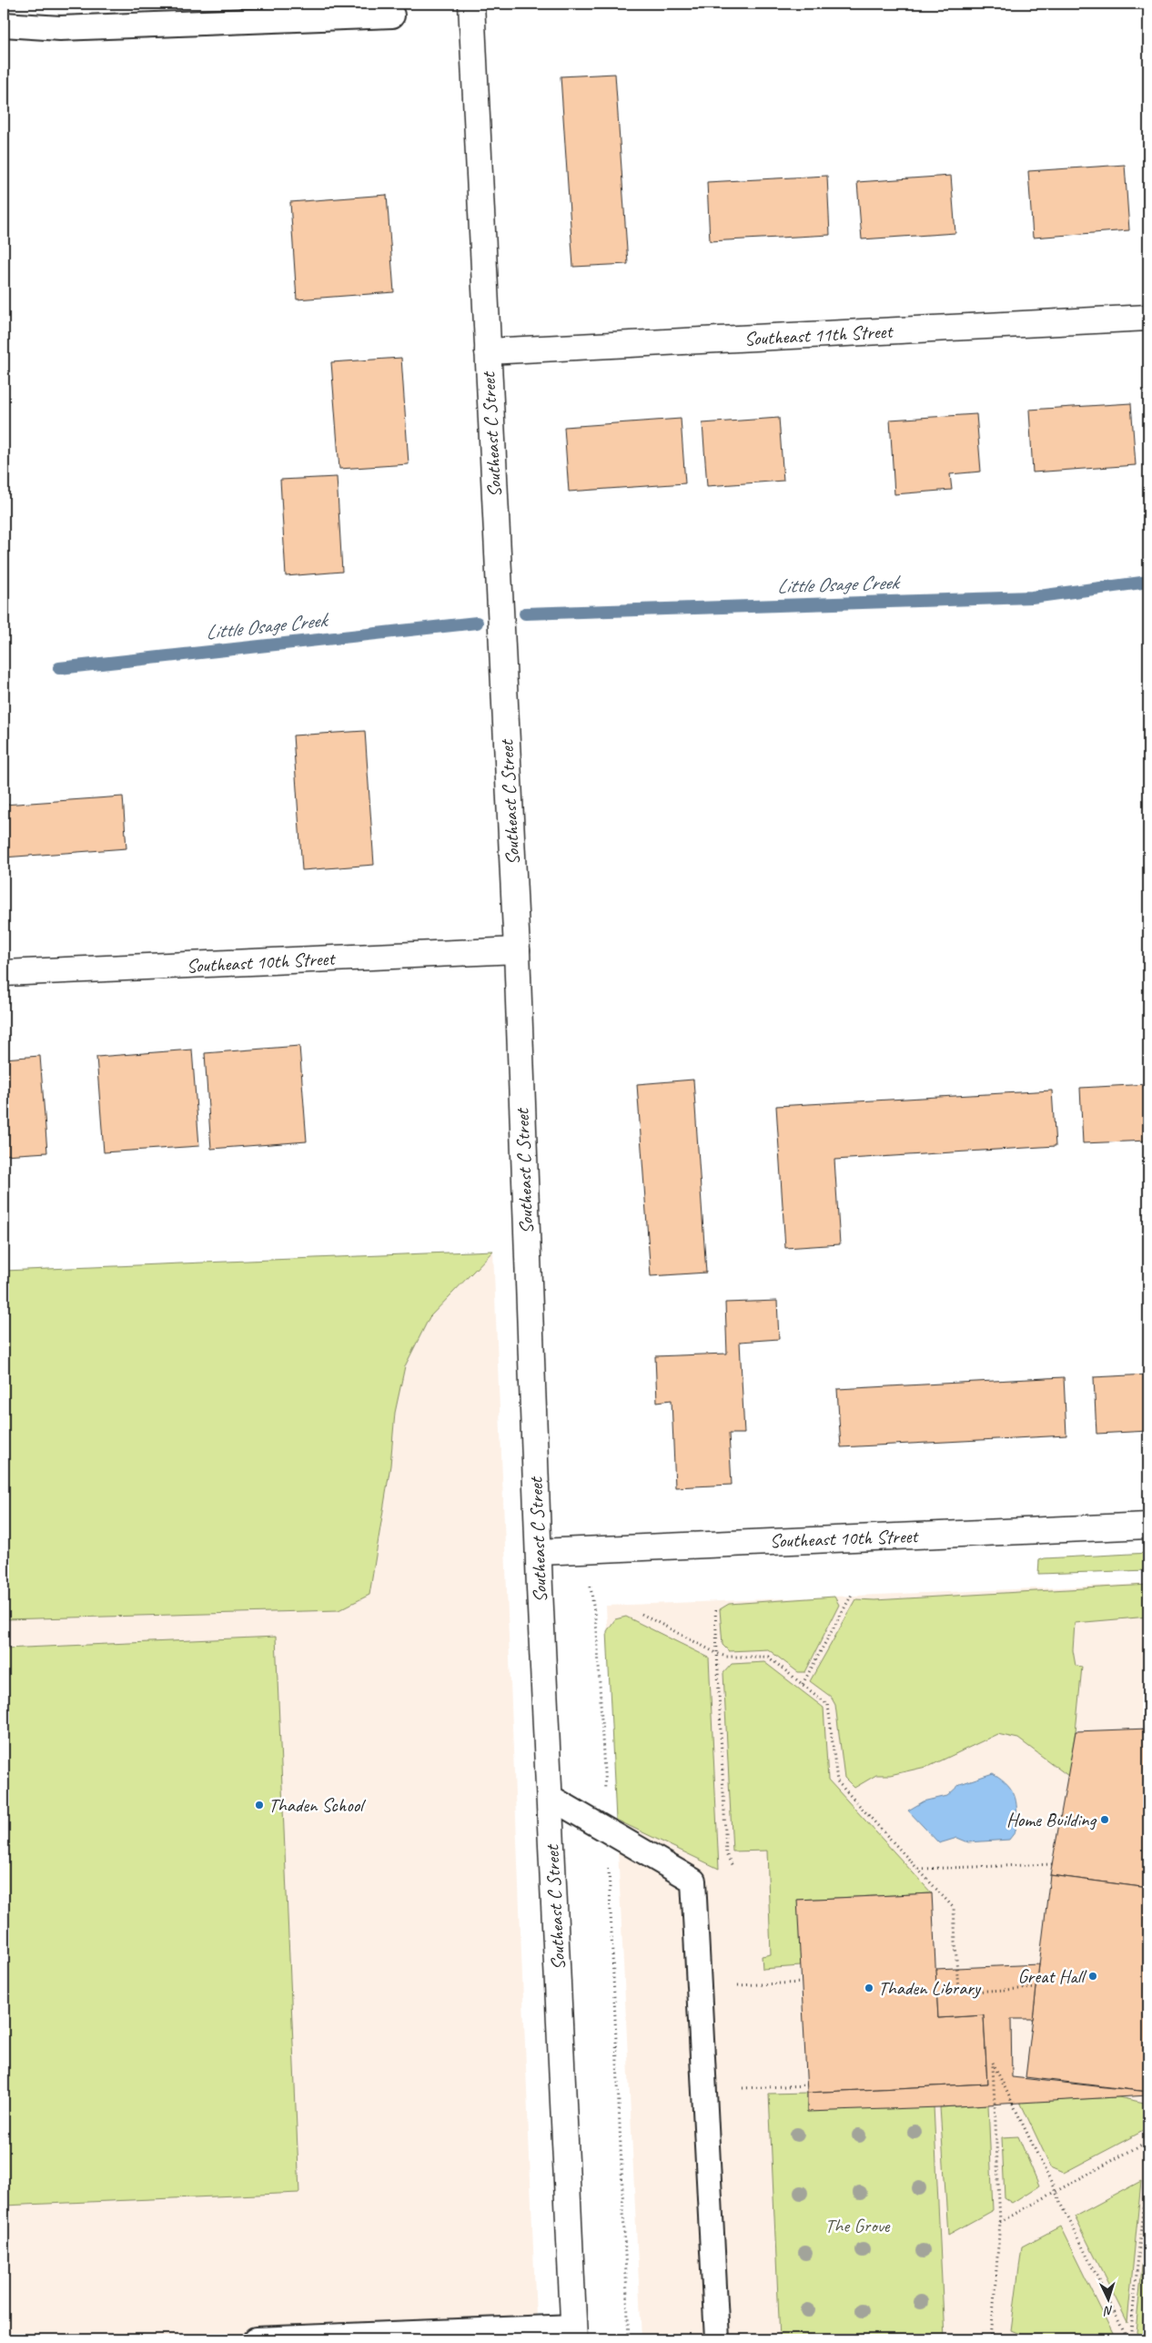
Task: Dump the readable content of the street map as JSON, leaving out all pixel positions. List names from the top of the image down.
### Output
{
  "streets": {
    "street": ["Southeast 11th Street", "Southeast C Street", "Southeast 10th Street"]
  },
  "crossings": [
    ["Southeast 11th Street", "Southeast C Street"],
    ["Southeast C Street", "Southeast 10th Street"]
  ],
  "water": ["Little Osage Creek"],
  "parks": ["The Grove"],
  "places": [
    "Thaden School",
    "Home Building",
    "Great Hall",
    "Thaden Library"
  ],
  "north": "bottom"
}
